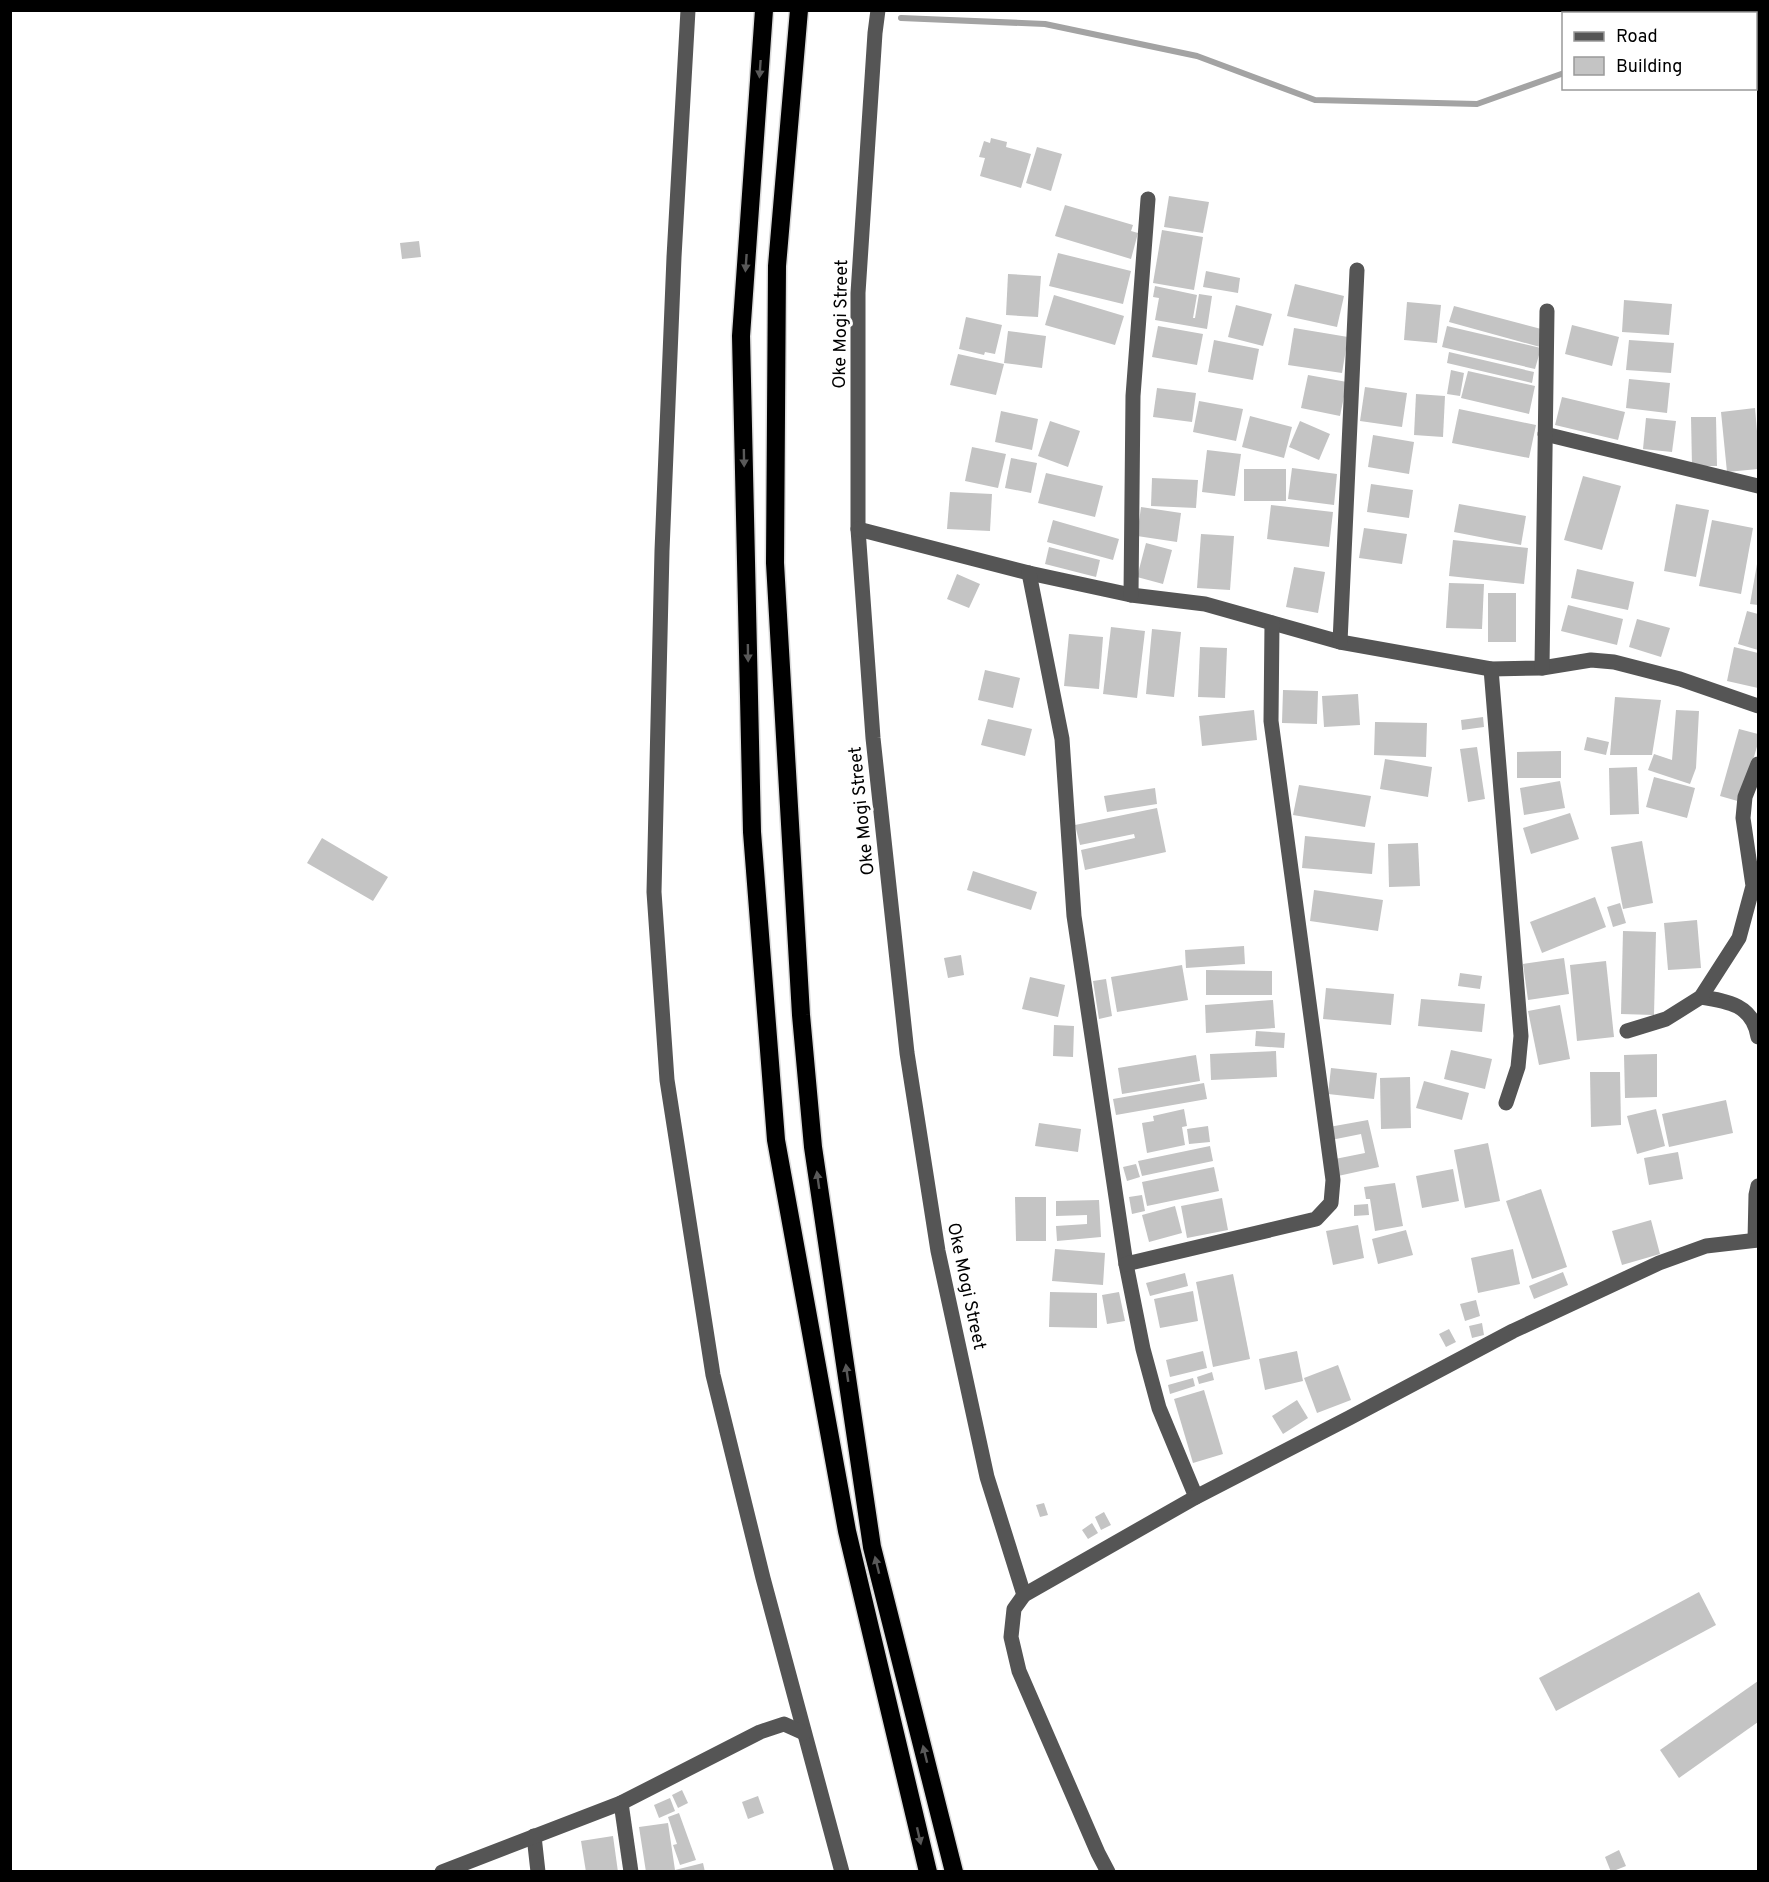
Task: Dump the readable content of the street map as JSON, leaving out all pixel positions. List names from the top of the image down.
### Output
{
  "streets": {
    "street": ["Oke Mogi Street"]
  },
  "legend": ["Road", "Building"]
}
